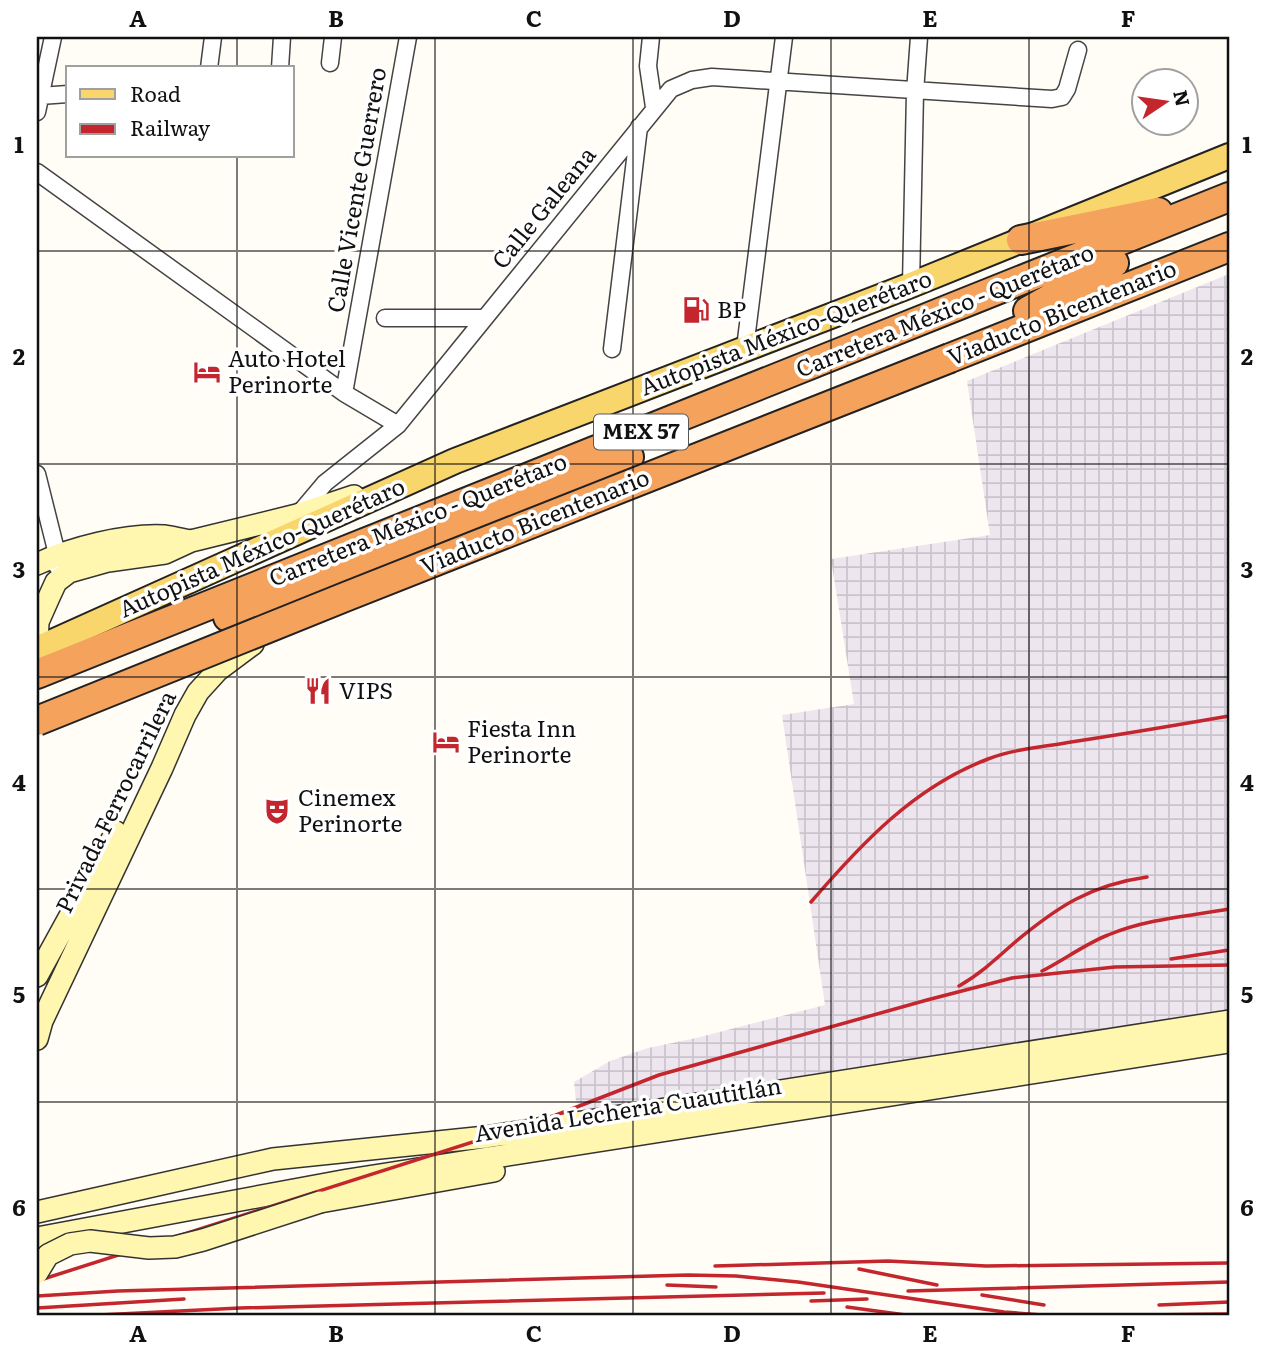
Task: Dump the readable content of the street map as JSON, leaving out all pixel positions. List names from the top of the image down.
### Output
{
  "streets": {
    "highway": ["Carretera México - Querétaro", "Viaducto Bicentenario", "MEX 57"],
    "main road": ["Autopista México-Querétaro", "Privada Ferrocarrilera", "Avenida Lecheria Cuautitlán"],
    "street": ["Calle Vicente Guerrero", "Calle Galeana"]
  },
  "crossings": [
    ["Calle Galeana", "Autopista México-Querétaro"],
    ["Carretera México - Querétaro", "Autopista México-Querétaro"]
  ],
  "places": {
    "fuel station": ["BP"],
    "hotel": ["Auto Hotel Perinorte", "Fiesta Inn Perinorte"],
    "restaurant": ["VIPS"],
    "theatre": ["Cinemex Perinorte"]
  },
  "legend": ["Road", "Railway"],
  "north": "right",
  "grid": {
    "columns": [
      "A",
      "B",
      "C",
      "D",
      "E",
      "F"
    ],
    "rows": [
      "1",
      "2",
      "3",
      "4",
      "5",
      "6"
    ]
  }
}
